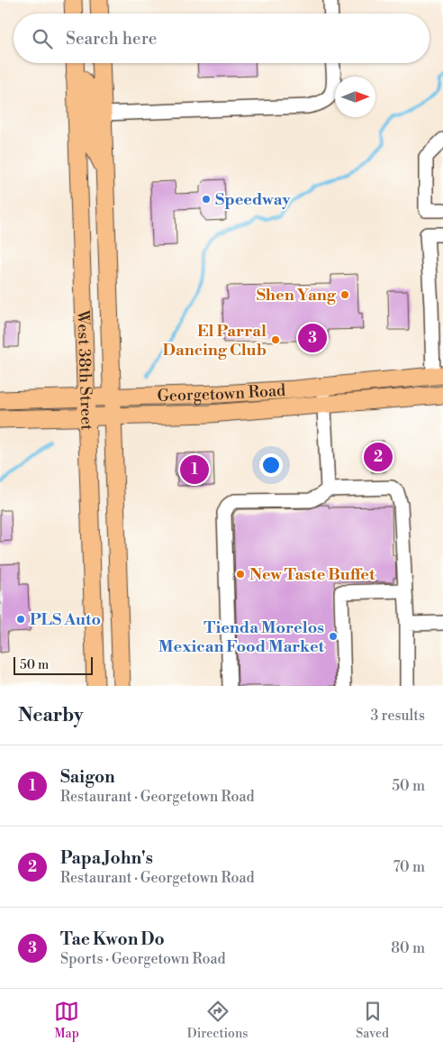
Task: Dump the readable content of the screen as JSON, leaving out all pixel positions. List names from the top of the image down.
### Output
{
  "streets": {
    "main road": ["West 38th Street", "Georgetown Road"]
  },
  "crossings": [
    ["West 38th Street", "Georgetown Road"]
  ],
  "places": [
    "Speedway",
    "Shen Yang",
    "El Parral Dancing Club",
    "New Taste Buffet",
    "PLS Auto",
    "Tienda Morelos Mexican Food Market"
  ],
  "scale_bar": "50 m",
  "north": "right",
  "page": {
    "search": "Search here",
    "pins": ["3", "2", "1"],
    "scale": "50 m",
    "heading": ["Nearby", "3 results"],
    "list": [
      {
        "mark": "1",
        "name": "Saigon",
        "note": "Restaurant · Georgetown Road",
        "value": "50 m"
      },
      {
        "mark": "2",
        "name": "Papa John's",
        "note": "Restaurant · Georgetown Road",
        "value": "70 m"
      },
      {
        "mark": "3",
        "name": "Tae Kwon Do",
        "note": "Sports · Georgetown Road",
        "value": "80 m"
      }
    ],
    "nav": ["Map", "Directions", "Saved"]
  }
}
